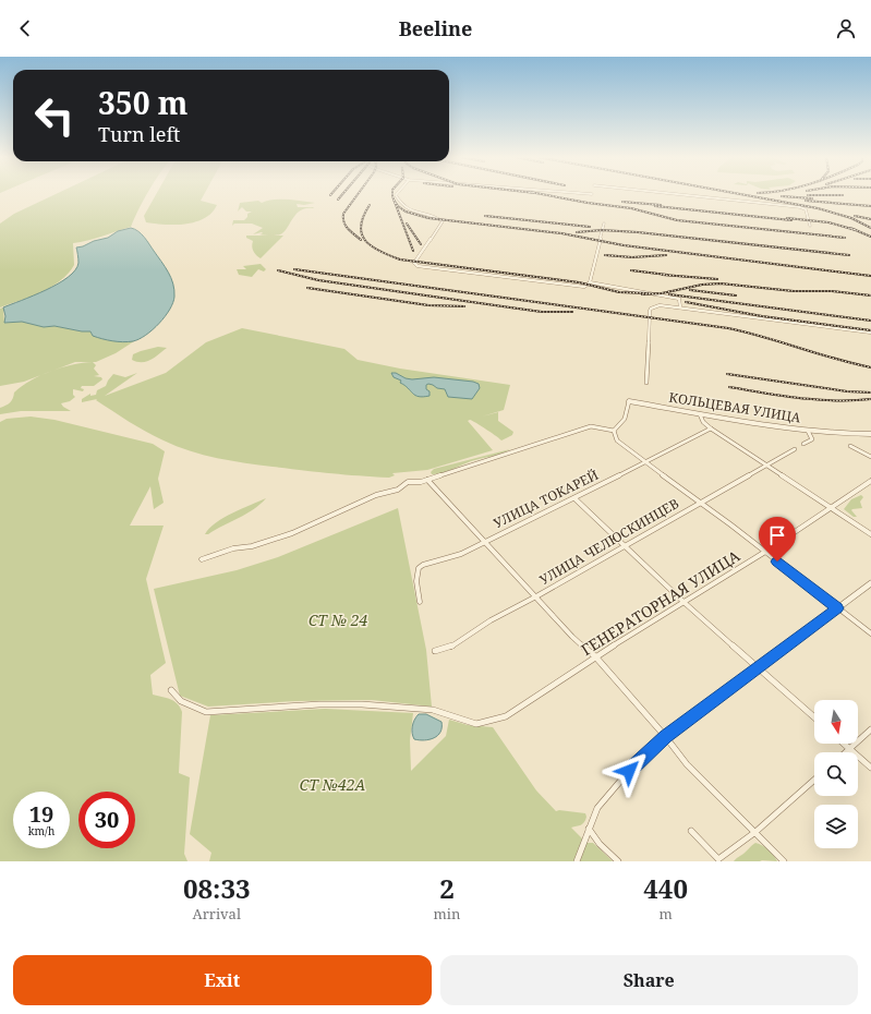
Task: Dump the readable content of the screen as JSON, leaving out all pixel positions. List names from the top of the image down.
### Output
{
  "streets": {
    "street": [
      "КОЛЬЦЕВАЯ УЛИЦА",
      "УЛИЦА ТОКАРЕЙ",
      "УЛИЦА ЧЕЛЮСКИНЦЕВ",
      "ГЕНЕРАТОРНАЯ УЛИЦА"
    ]
  },
  "parks": ["СТ № 24", "СТ №42А"],
  "north": "bottom",
  "page": {
    "header": "Beeline",
    "turn": ["350 m", "Turn left"],
    "speed": "19 km/h",
    "limit": "30",
    "eta": [
      "08:33",
      "Arrival",
      "2",
      "min",
      "440",
      "m"
    ],
    "buttons": ["Exit", "Share"]
  }
}
